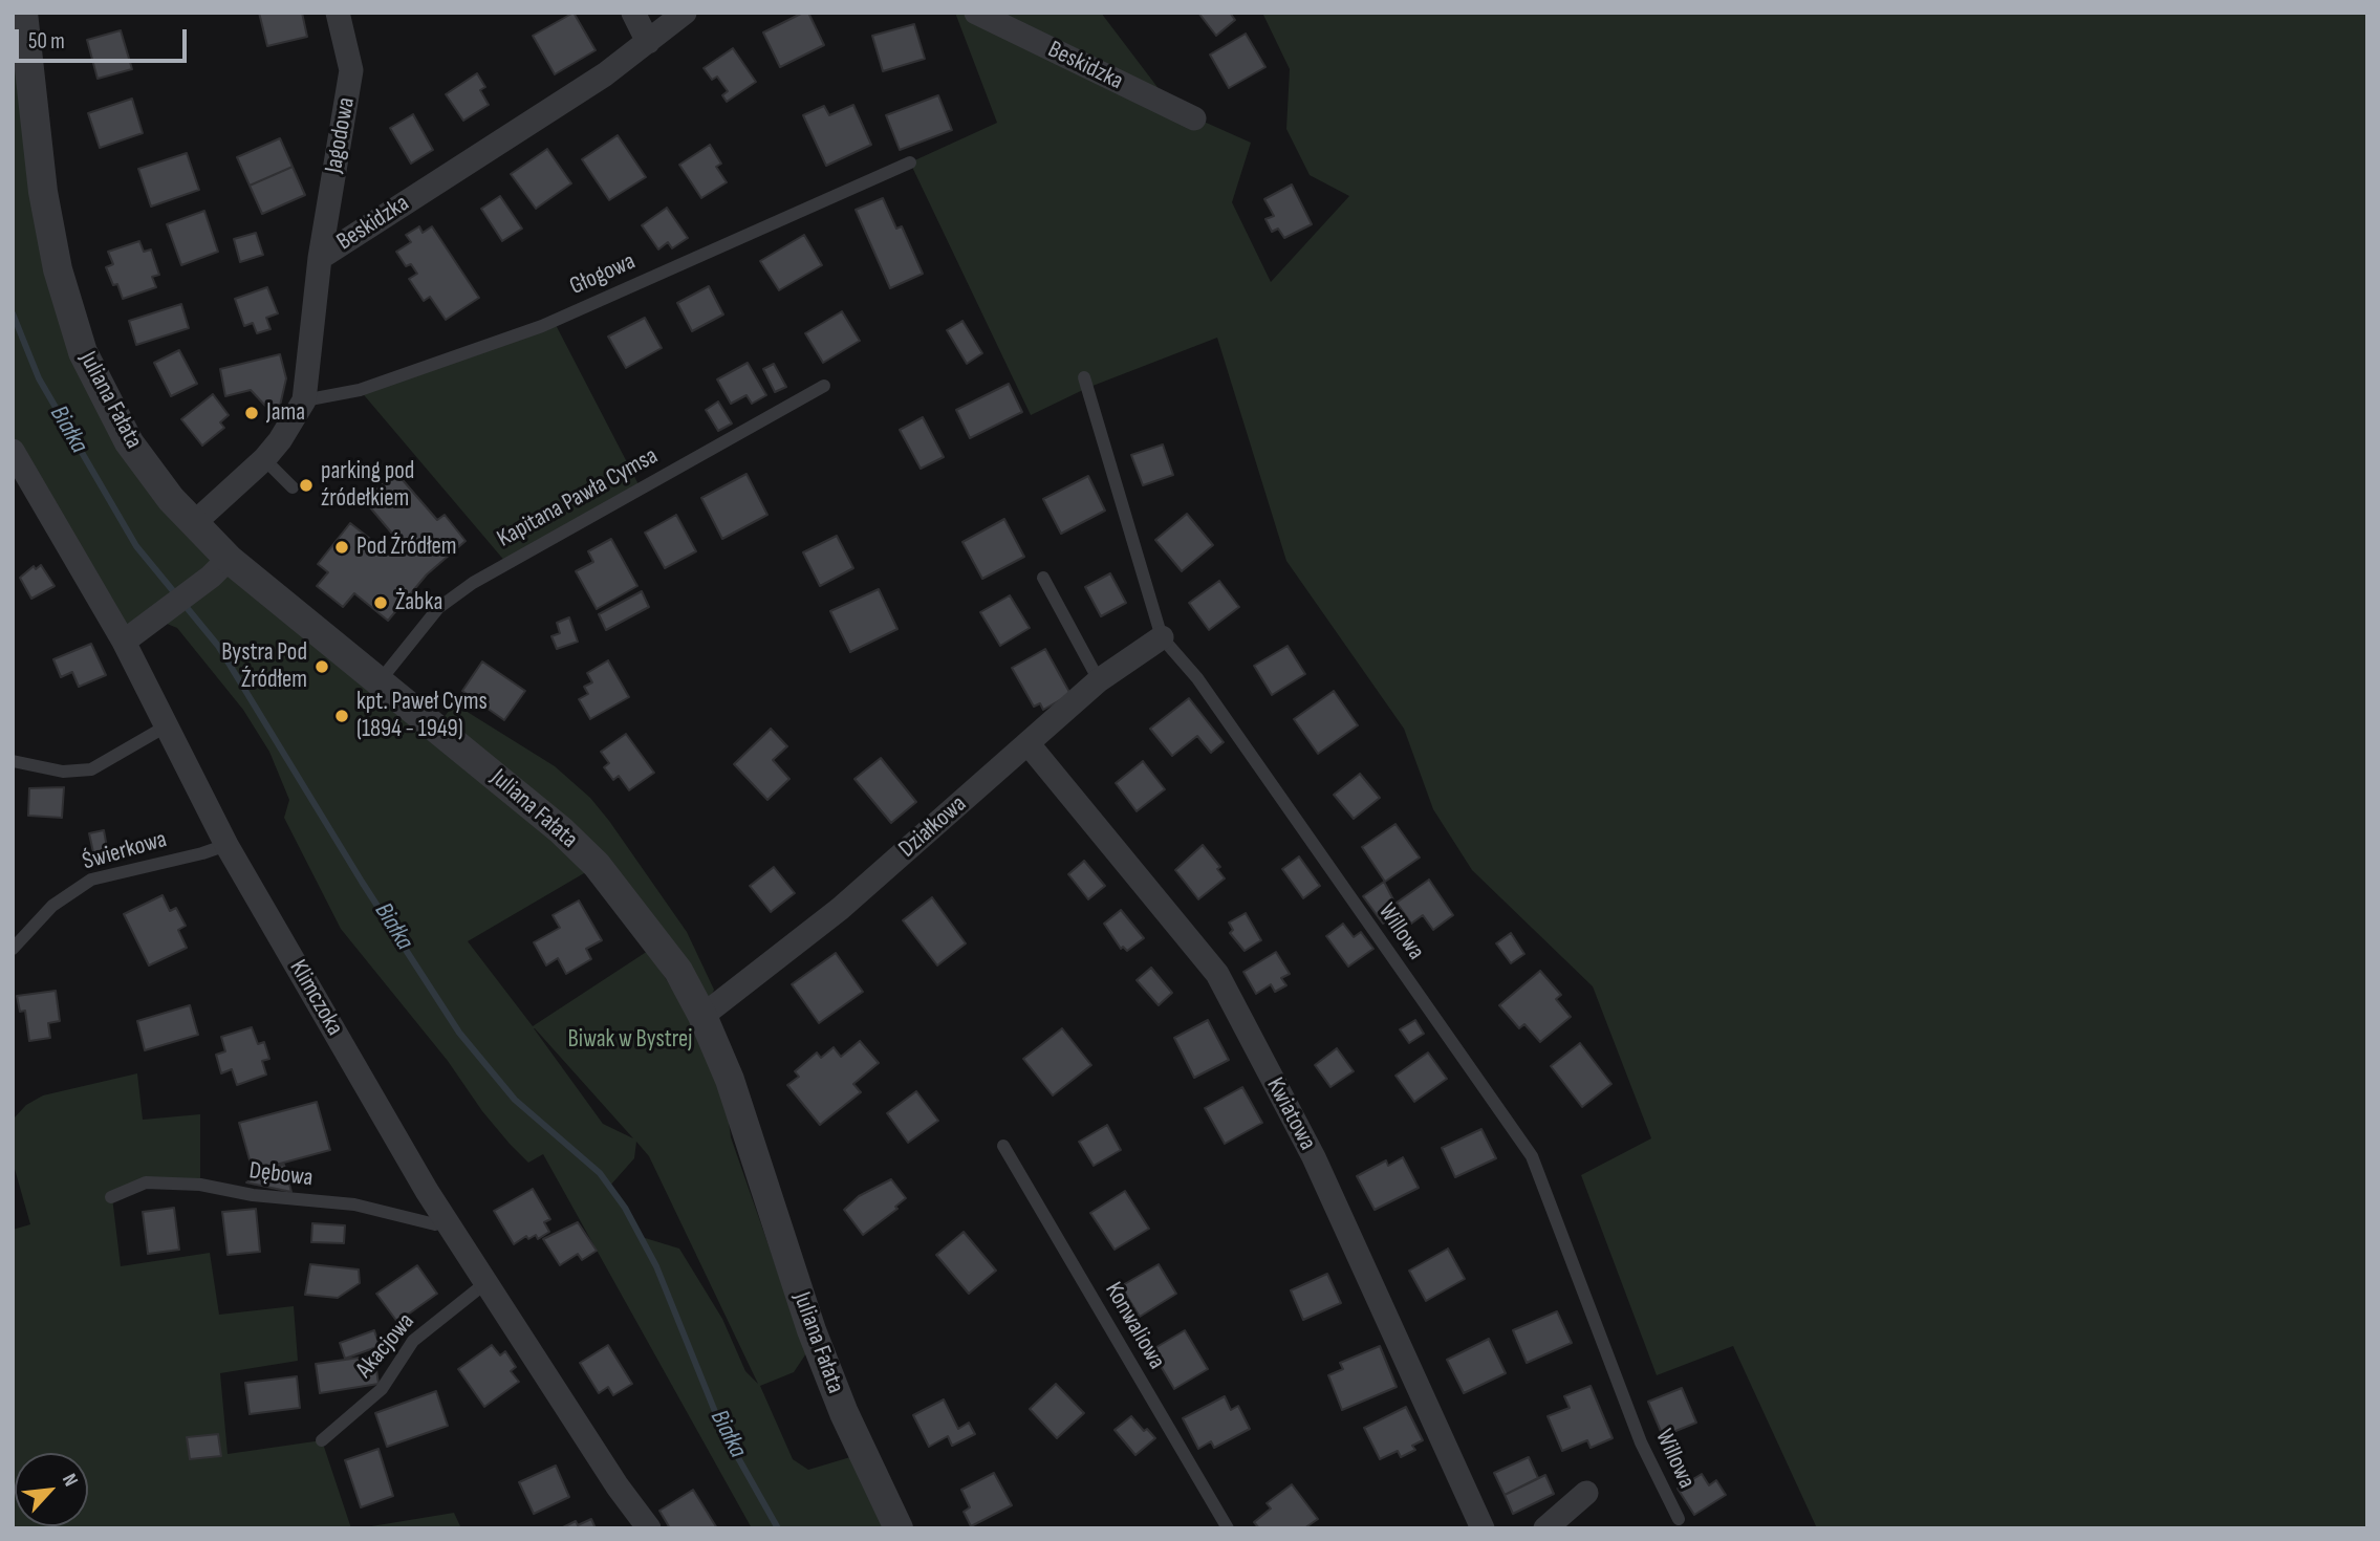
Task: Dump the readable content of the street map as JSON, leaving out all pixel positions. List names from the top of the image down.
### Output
{
  "streets": {
    "street": [
      "Beskidzka",
      "Jagodowa",
      "Juliana Fałata",
      "Działkowa",
      "Klimczoka",
      "Kwiatowa"
    ],
    "lane": [
      "Głogowa",
      "Kapitana Pawła Cymsa",
      "Świerkowa",
      "Willowa",
      "Dębowa",
      "Konwaliowa",
      "Akacjowa"
    ]
  },
  "crossings": [
    ["Beskidzka", "Jagodowa"],
    ["Beskidzka", "Głogowa"],
    ["Beskidzka", "Juliana Fałata"],
    ["Juliana Fałata", "Kapitana Pawła Cymsa"],
    ["Juliana Fałata", "Działkowa"],
    ["Działkowa", "Willowa"],
    ["Działkowa", "Kwiatowa"],
    ["Świerkowa", "Klimczoka"],
    ["Klimczoka", "Dębowa"],
    ["Klimczoka", "Akacjowa"]
  ],
  "water": ["Białka"],
  "parks": ["Biwak w Bystrej"],
  "places": [
    "Jama",
    "parking pod źródełkiem",
    "Pod Źródłem",
    "Żabka",
    "Bystra Pod Źródłem",
    "kpt. Paweł Cyms (1894 - 1949)"
  ],
  "scale_bar": "50 m",
  "north": "top right"
}
